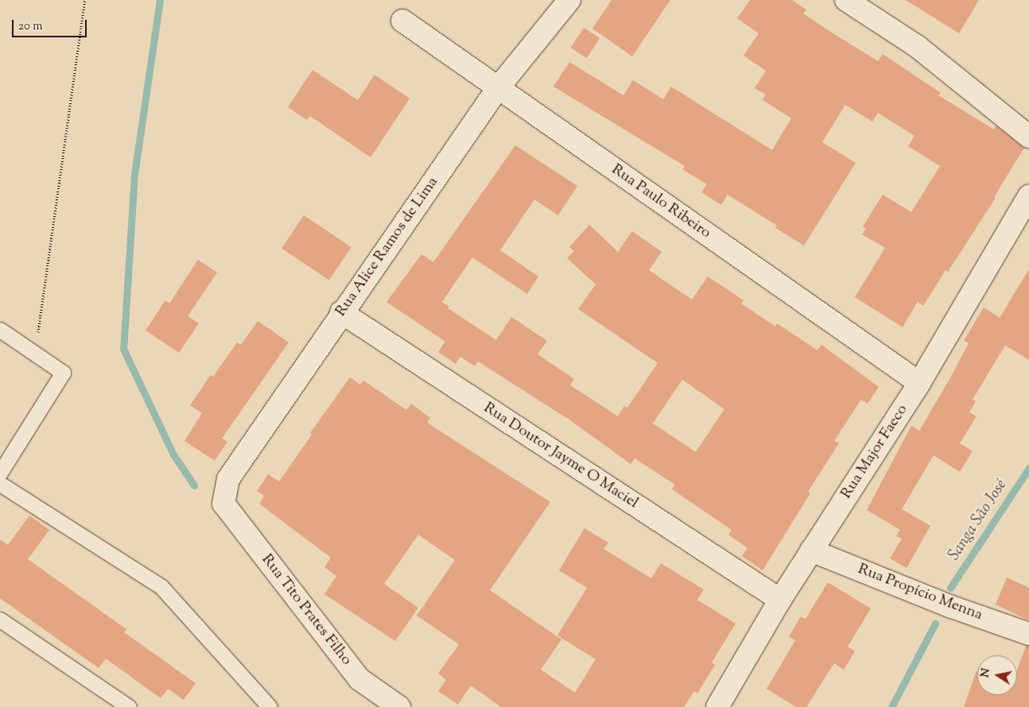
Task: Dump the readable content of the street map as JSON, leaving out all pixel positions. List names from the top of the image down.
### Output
{
  "streets": {
    "street": [
      "Rua Paulo Ribeiro",
      "Rua Alice Ramos de Lima",
      "Rua Major Faeco",
      "Rua Doutor Jayme O Maciel",
      "Rua Propício Menna",
      "Rua Tito Prates Filho"
    ]
  },
  "crossings": [
    ["Rua Paulo Ribeiro", "Rua Alice Ramos de Lima"],
    ["Rua Paulo Ribeiro", "Rua Major Faeco"],
    ["Rua Alice Ramos de Lima", "Rua Doutor Jayme O Maciel"],
    ["Rua Alice Ramos de Lima", "Rua Tito Prates Filho"],
    ["Rua Major Faeco", "Rua Doutor Jayme O Maciel"],
    ["Rua Major Faeco", "Rua Propício Menna"]
  ],
  "water": ["Sanga São José"],
  "scale_bar": "20 m",
  "north": "left"
}
